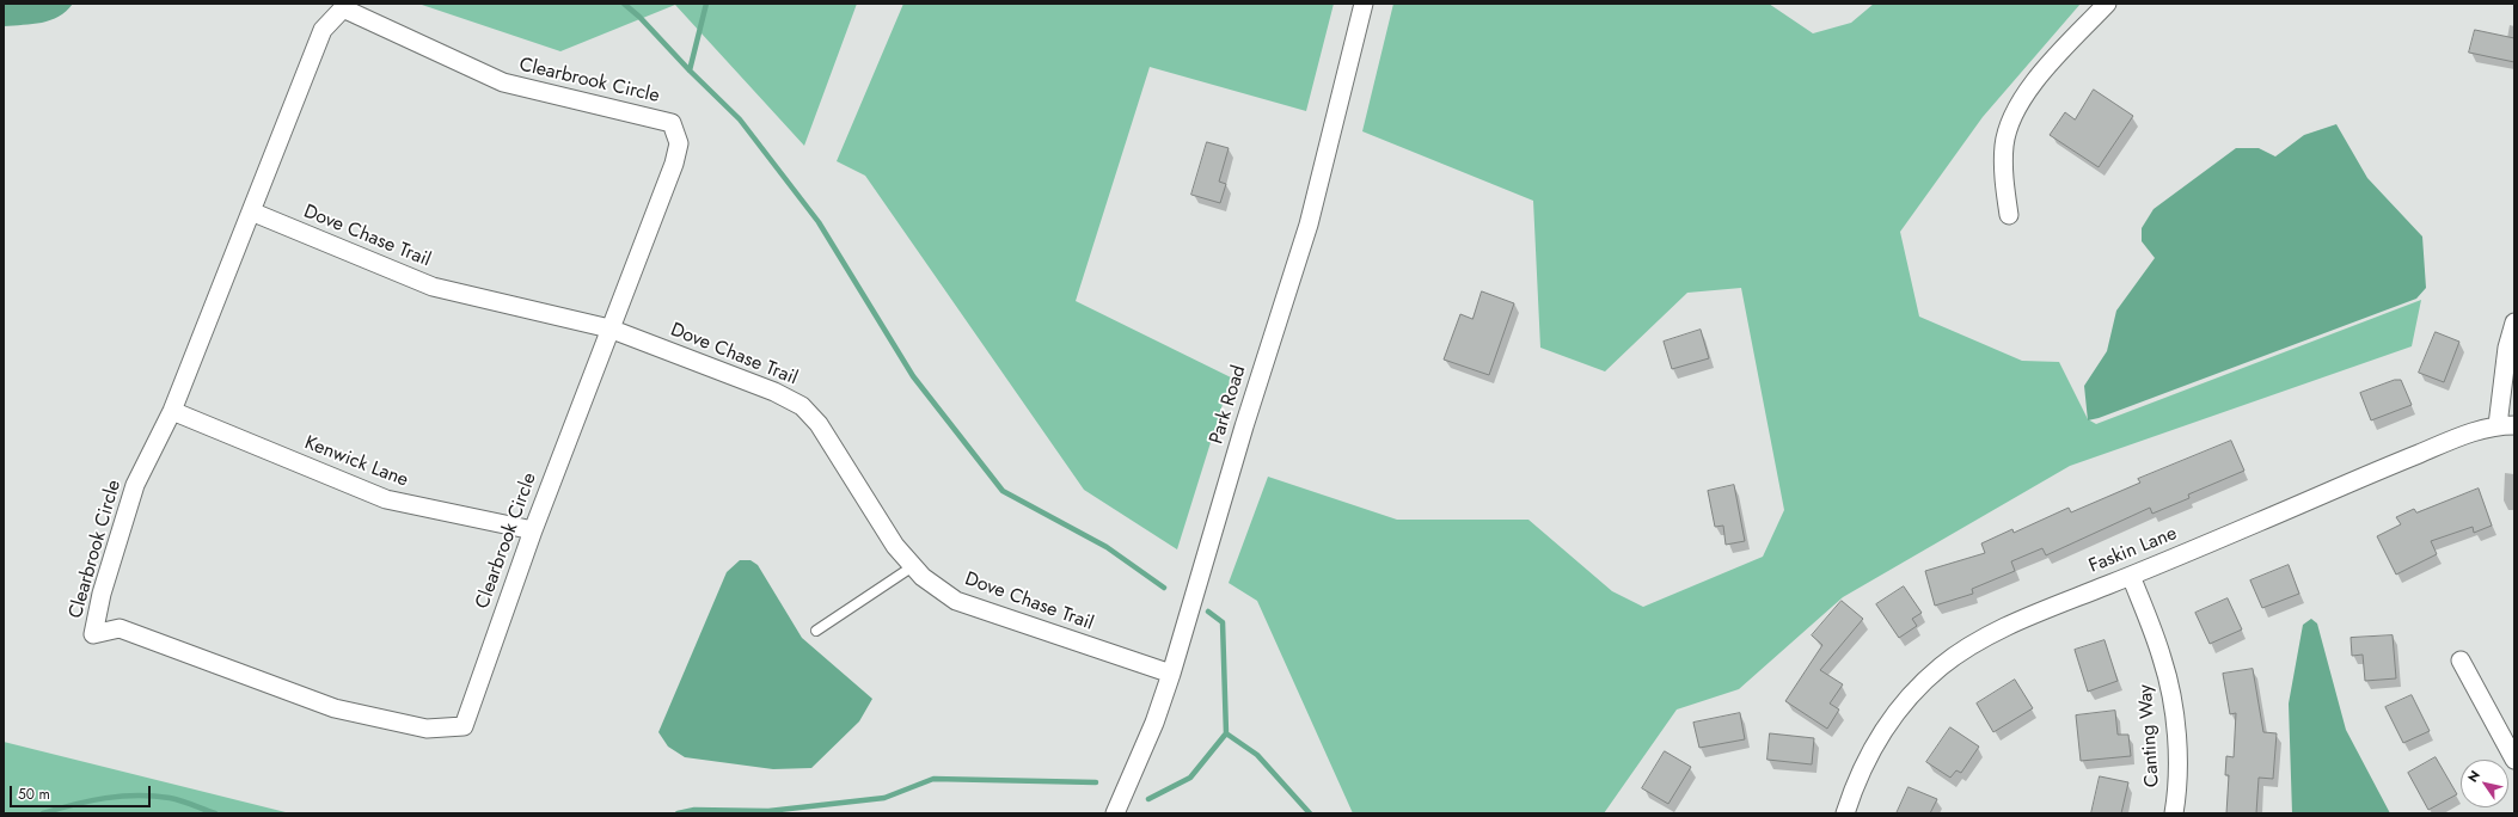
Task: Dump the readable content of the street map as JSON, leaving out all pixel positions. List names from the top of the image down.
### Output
{
  "streets": {
    "street": [
      "Clearbrook Circle",
      "Dove Chase Trail",
      "Park Road",
      "Kenwick Lane",
      "Faskin Lane",
      "Canting Way"
    ]
  },
  "crossings": [
    ["Clearbrook Circle", "Dove Chase Trail"],
    ["Clearbrook Circle", "Kenwick Lane"],
    ["Dove Chase Trail", "Park Road"],
    ["Faskin Lane", "Canting Way"]
  ],
  "scale_bar": "50 m",
  "north": "top left"
}
